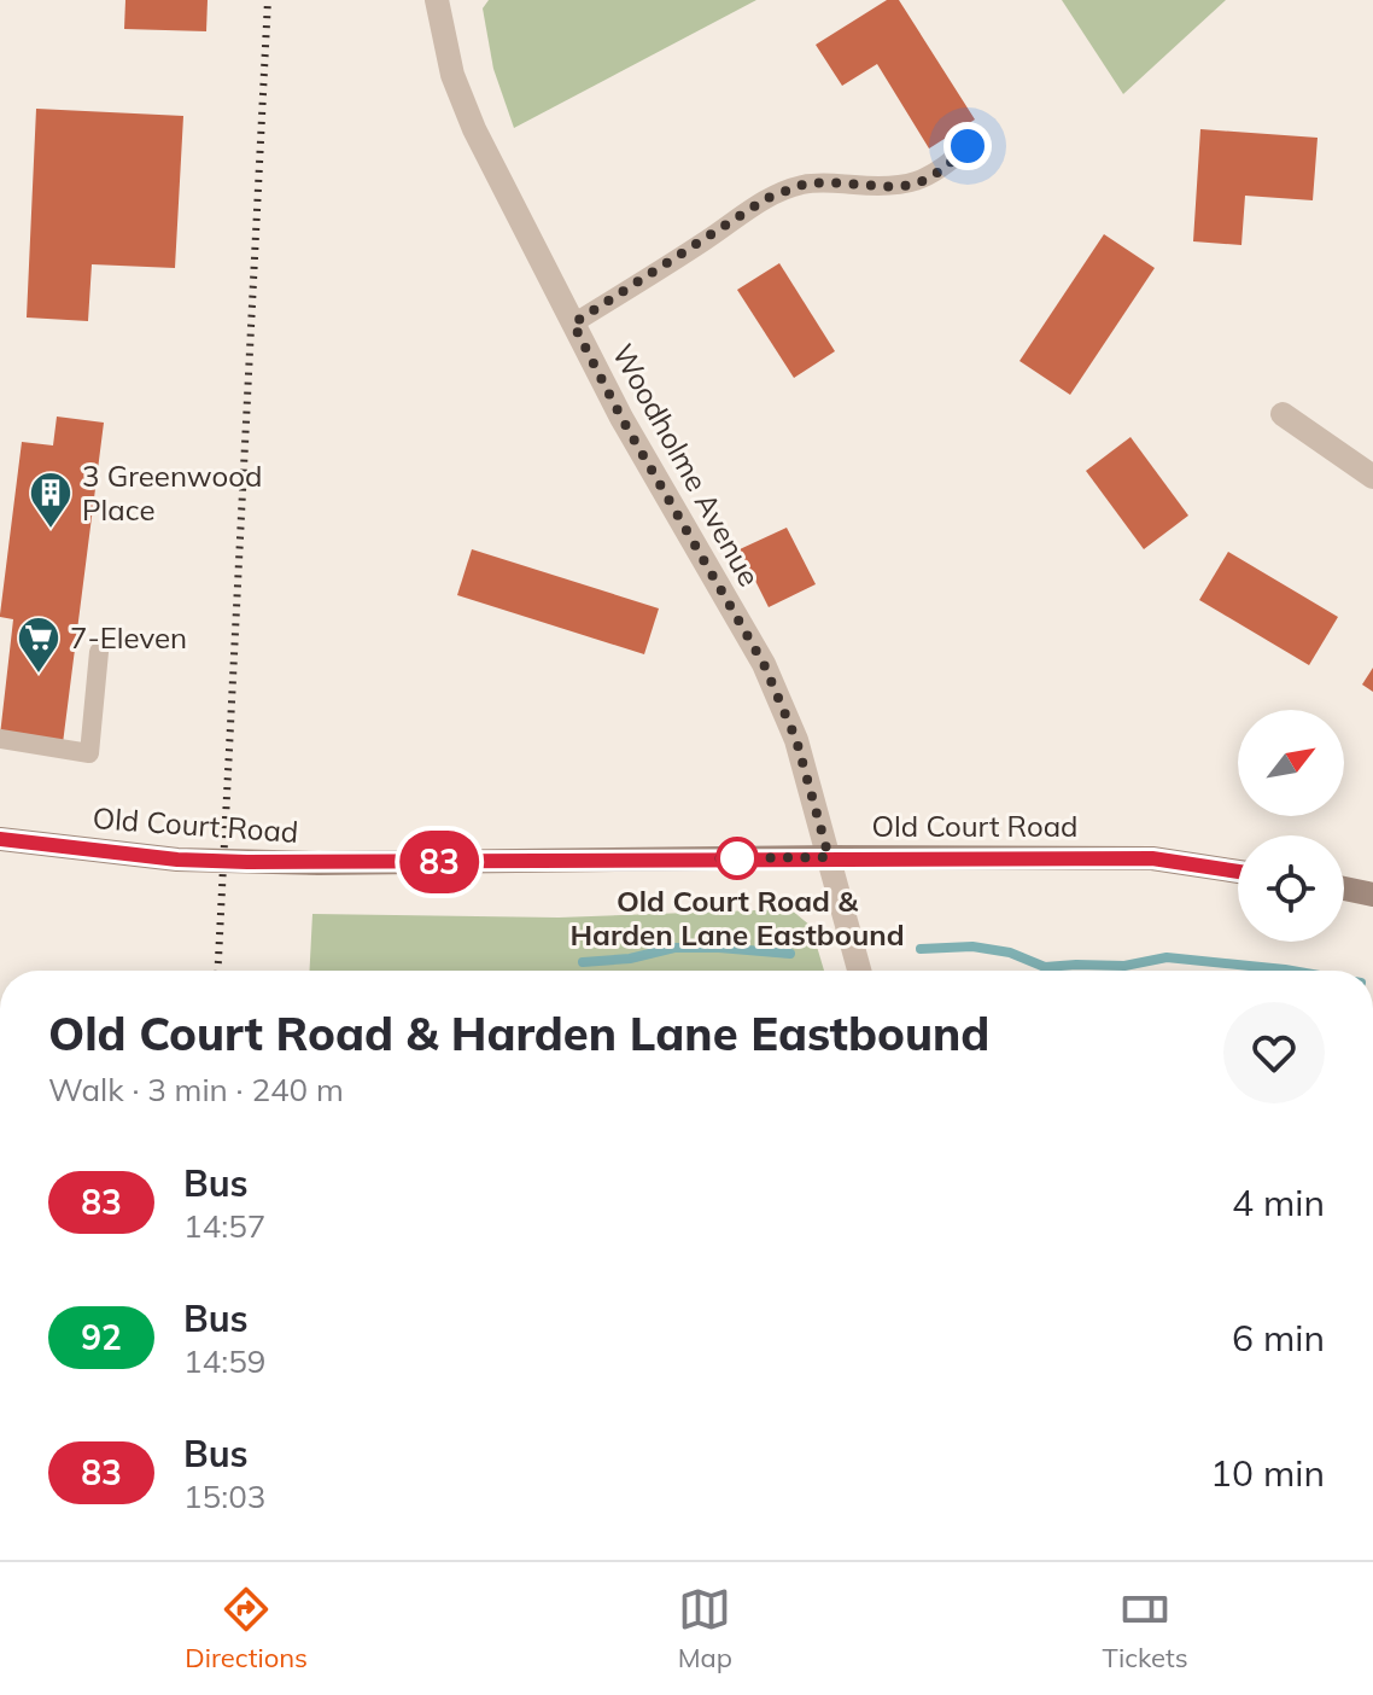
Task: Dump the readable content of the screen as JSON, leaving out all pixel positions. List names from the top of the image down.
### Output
{
  "streets": {
    "main road": ["Old Court Road"],
    "street": ["Woodholme Avenue"]
  },
  "crossings": [
    ["Woodholme Avenue", "Old Court Road"]
  ],
  "places": {
    "building": ["3 Greenwood Place"],
    "supermarket": ["7-Eleven"],
    "other": ["Old Court Road & Harden Lane Eastbound"]
  },
  "lines": ["bus line 83"],
  "north": "top right",
  "page": {
    "on_map": "83",
    "heading": ["Old Court Road & Harden Lane Eastbound", "Walk · 3 min · 240 m"],
    "list": [
      {
        "mark": "83",
        "name": "Bus",
        "note": "14:57",
        "value": "4 min"
      },
      {
        "mark": "92",
        "name": "Bus",
        "note": "14:59",
        "value": "6 min"
      },
      {
        "mark": "83",
        "name": "Bus",
        "note": "15:03",
        "value": "10 min"
      }
    ],
    "tabs": ["Directions", "Map", "Tickets"]
  }
}
